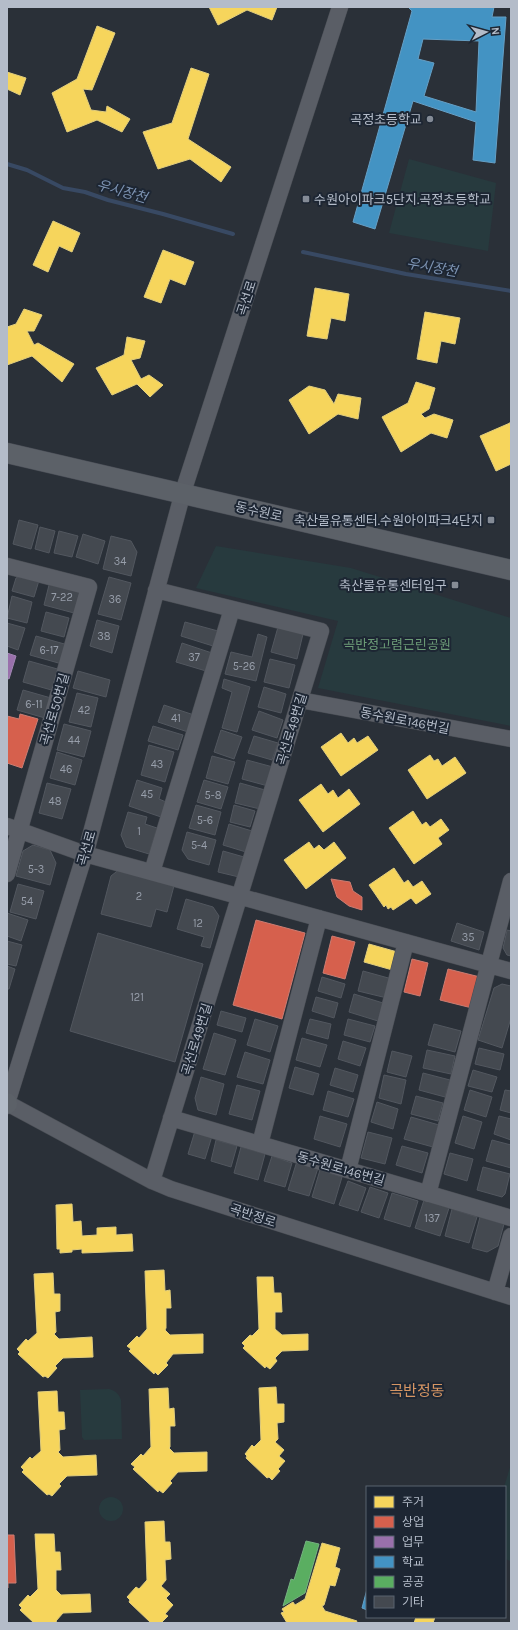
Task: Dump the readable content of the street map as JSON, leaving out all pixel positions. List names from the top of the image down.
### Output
{
  "streets": {
    "main road": ["동수원로"],
    "street": [
      "곡선로",
      "곡선로50번길",
      "동수원로146번길",
      "곡선로49번길",
      "곡반정로"
    ]
  },
  "crossings": [
    ["곡선로", "동수원로"],
    ["곡선로", "곡반정로"],
    ["동수원로146번길", "곡선로49번길"],
    ["곡선로49번길", "곡반정로"]
  ],
  "districts": ["곡반정동"],
  "water": ["우시장천"],
  "parks": ["곡반정고렴근린공원"],
  "places": {
    "other": ["곡정초등학교"],
    "transit": ["수원아이파크5단지.곡정초등학교", "축산물유통센터.수원아이파크4단지", "축산물유통센터입구"]
  },
  "house_numbers": [
    "34",
    "7-22",
    "36",
    "38",
    "6-17",
    "37",
    "5-26",
    "6-11",
    "42",
    "41",
    "44",
    "43",
    "46",
    "45",
    "5-8",
    "48",
    "5-6",
    "1",
    "5-4",
    "5-3",
    "2",
    "54",
    "12",
    "35",
    "121",
    "137"
  ],
  "legend": [
    "주거",
    "상업",
    "업무",
    "학교",
    "공공",
    "기타"
  ],
  "north": "right"
}
